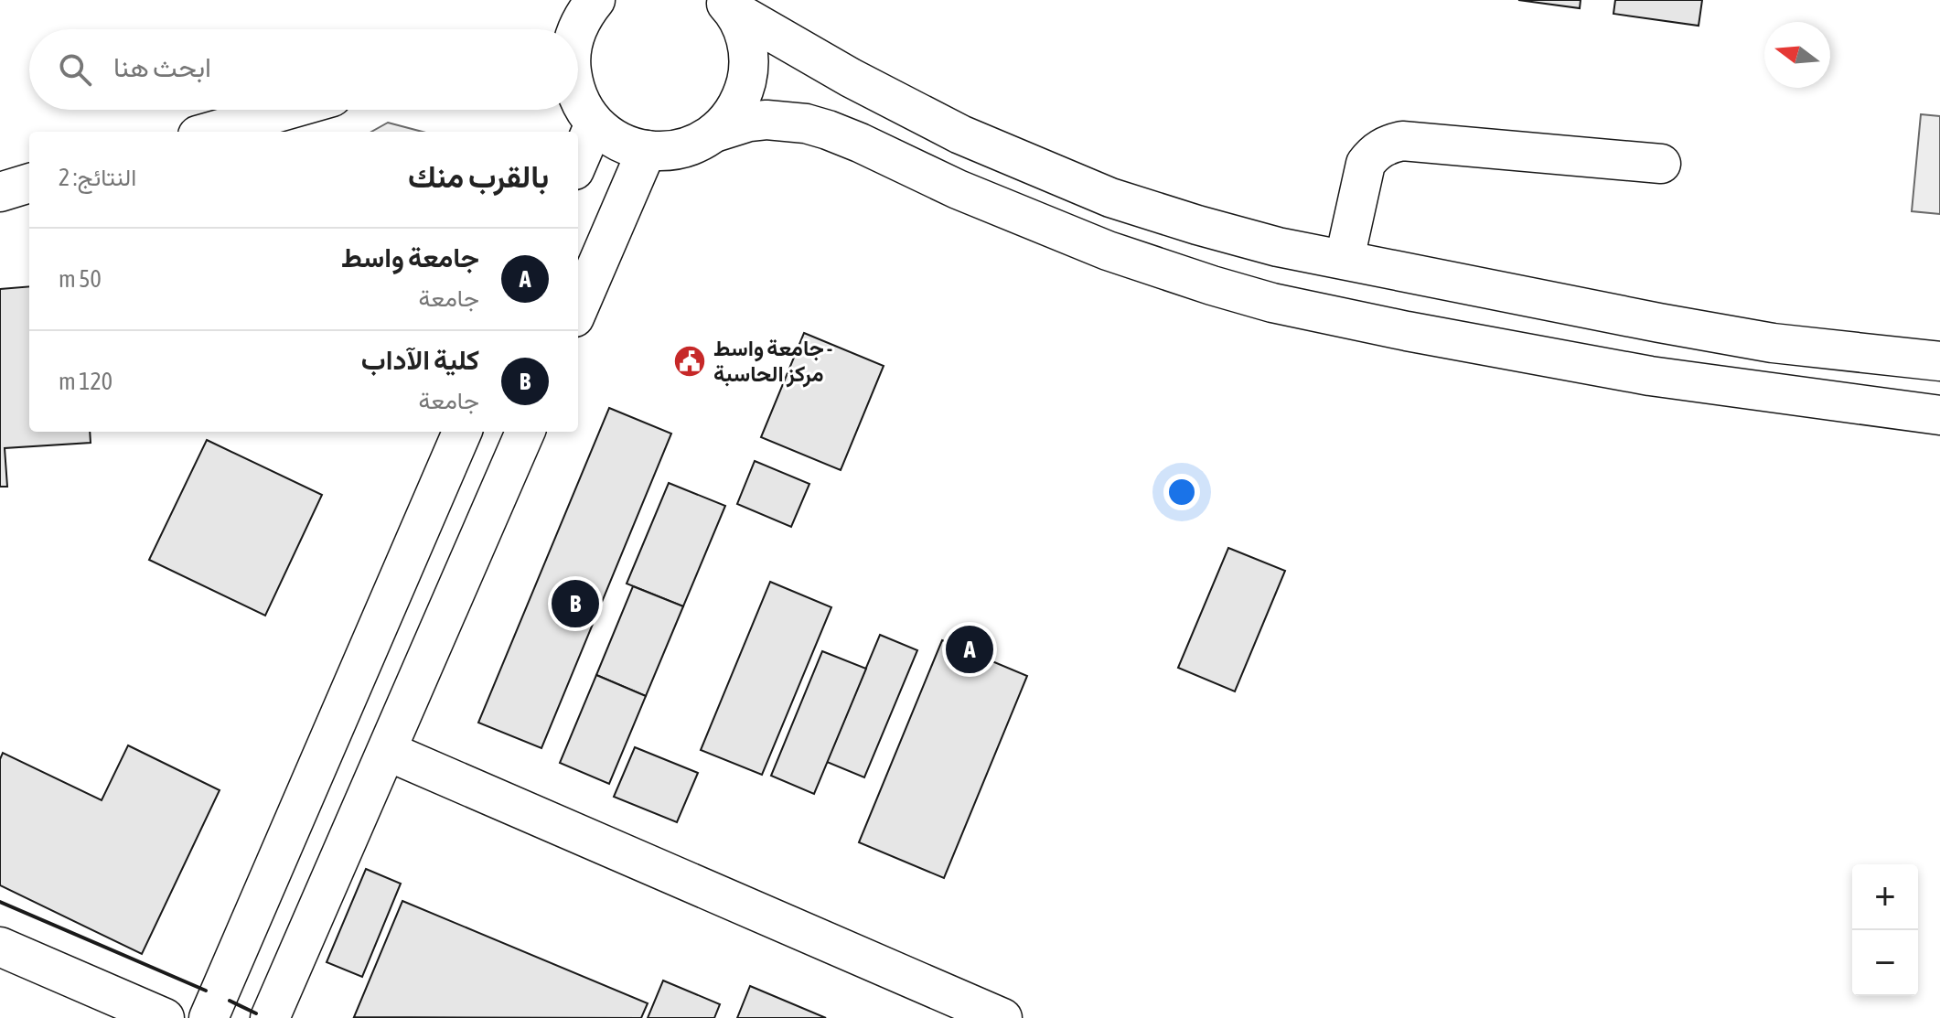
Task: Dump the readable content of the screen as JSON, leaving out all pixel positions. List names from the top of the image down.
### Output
{
  "places": {
    "public building": ["جامعة واسط - مركز الحاسبة"]
  },
  "north": "left",
  "page": {
    "search": "ابحث هنا",
    "heading": ["بالقرب منك", "النتائج: 2"],
    "list": [
      {
        "mark": "A",
        "name": "جامعة واسط",
        "note": "جامعة",
        "value": "50 m"
      },
      {
        "mark": "B",
        "name": "كلية الآداب",
        "note": "جامعة",
        "value": "120 m"
      }
    ],
    "pins": ["B", "A"],
    "map_buttons": ["+", "−"]
  }
}
